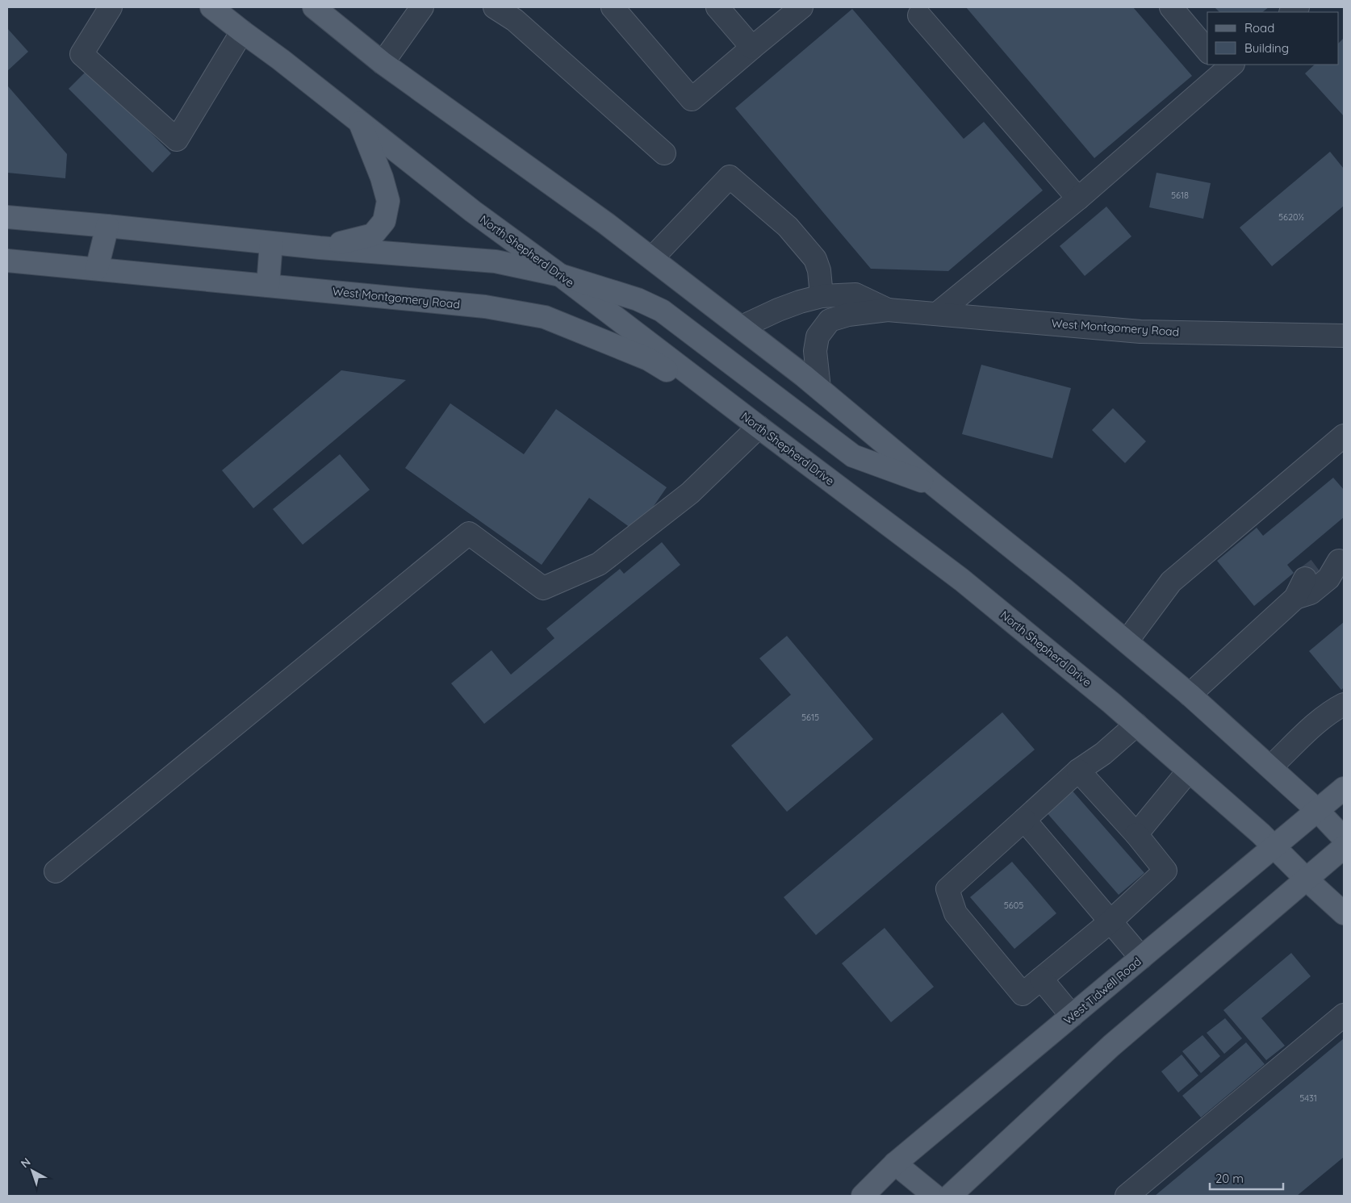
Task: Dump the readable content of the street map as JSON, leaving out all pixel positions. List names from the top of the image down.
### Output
{
  "streets": {
    "main road": ["North Shepherd Drive", "West Montgomery Road", "West Tidwell Road"]
  },
  "crossings": [
    ["North Shepherd Drive", "West Montgomery Road"],
    ["North Shepherd Drive", "West Tidwell Road"]
  ],
  "house_numbers": [
    "5618",
    "5620½",
    "5615",
    "5605",
    "5431"
  ],
  "legend": ["Road", "Building"],
  "scale_bar": "20 m",
  "north": "top left"
}
